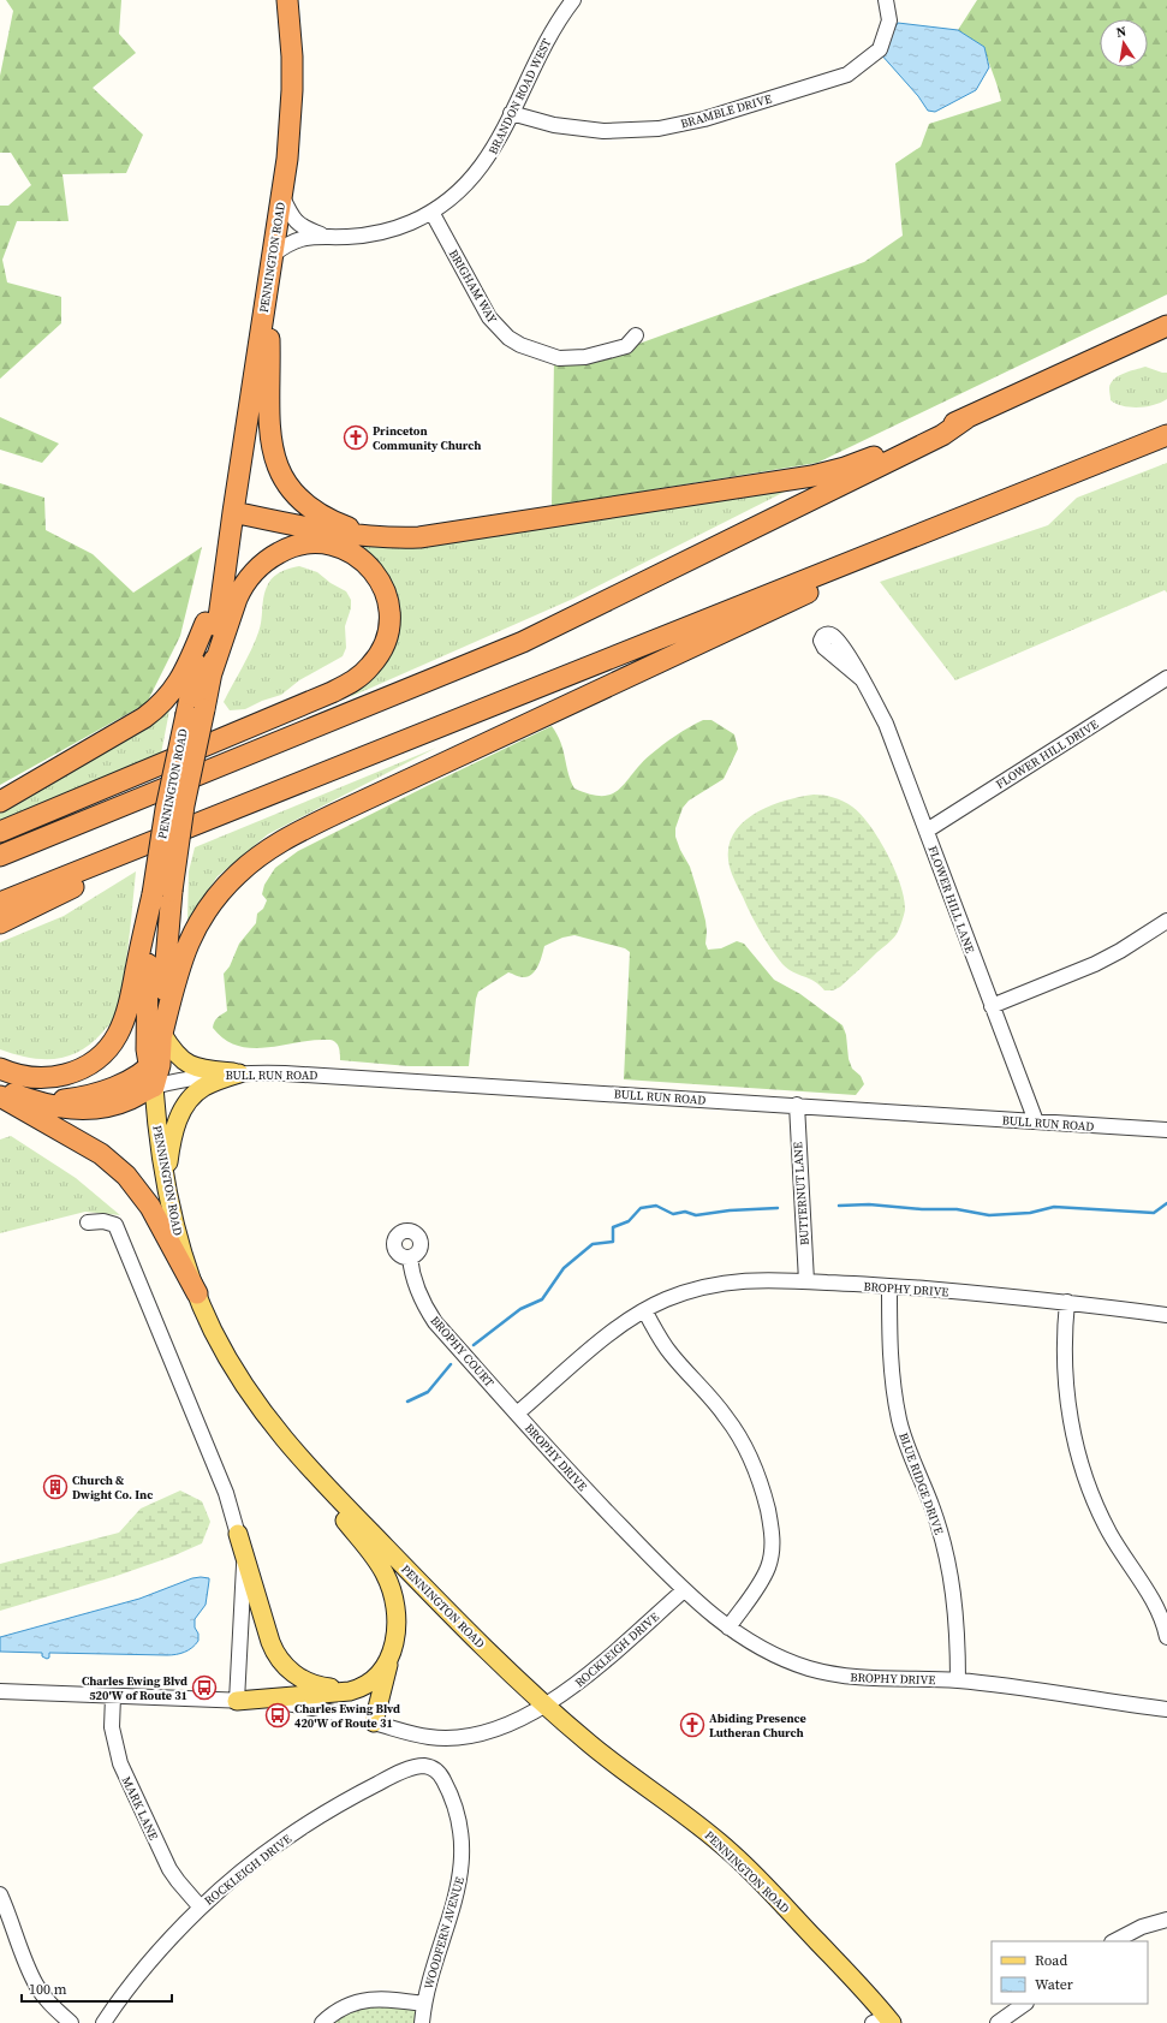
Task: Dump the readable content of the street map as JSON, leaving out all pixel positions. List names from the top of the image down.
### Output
{
  "streets": {
    "highway": ["PENNINGTON ROAD"],
    "street": [
      "BRANDON ROAD WEST",
      "BRAMBLE DRIVE",
      "BRIGHAM WAY",
      "FLOWER HILL DRIVE",
      "FLOWER HILL LANE",
      "BULL RUN ROAD",
      "BUTTERNUT LANE",
      "BROPHY DRIVE",
      "BROPHY COURT",
      "BLUE RIDGE DRIVE",
      "ROCKLEIGH DRIVE",
      "MARK LANE",
      "WOODFERN AVENUE"
    ]
  },
  "crossings": [
    ["BRANDON ROAD WEST", "BRAMBLE DRIVE"],
    ["BRANDON ROAD WEST", "PENNINGTON ROAD"],
    ["BRANDON ROAD WEST", "BRIGHAM WAY"],
    ["PENNINGTON ROAD", "BULL RUN ROAD"],
    ["PENNINGTON ROAD", "ROCKLEIGH DRIVE"],
    ["FLOWER HILL DRIVE", "FLOWER HILL LANE"],
    ["FLOWER HILL LANE", "BULL RUN ROAD"],
    ["BULL RUN ROAD", "BUTTERNUT LANE"],
    ["BUTTERNUT LANE", "BROPHY DRIVE"],
    ["BROPHY DRIVE", "BROPHY COURT"],
    ["BROPHY DRIVE", "BLUE RIDGE DRIVE"],
    ["BROPHY DRIVE", "ROCKLEIGH DRIVE"],
    ["ROCKLEIGH DRIVE", "MARK LANE"],
    ["ROCKLEIGH DRIVE", "WOODFERN AVENUE"]
  ],
  "places": {
    "church": ["Princeton Community Church", "Abiding Presence Lutheran Church"],
    "building": ["Church & Dwight Co. Inc"],
    "bus stop": ["Charles Ewing Blvd 520'W of Route 31", "Charles Ewing Blvd 420'W of Route 31"]
  },
  "legend": ["Road", "Water"],
  "scale_bar": "100 m",
  "north": "top"
}
